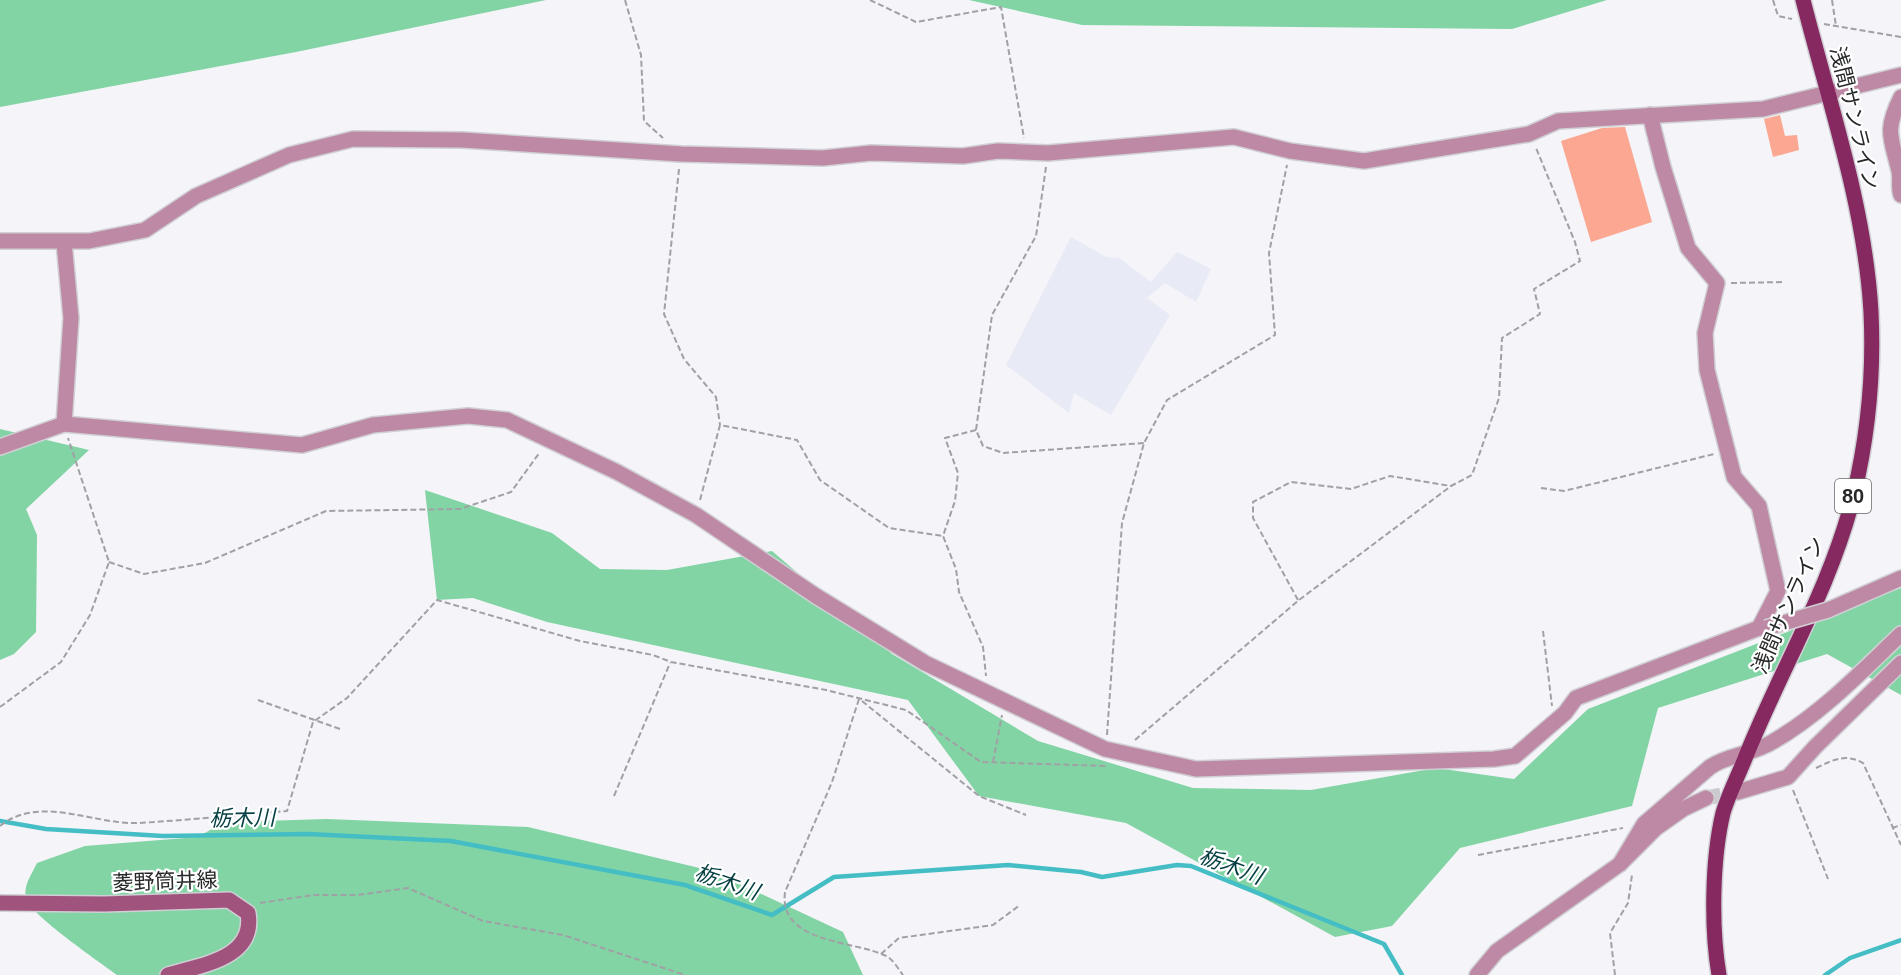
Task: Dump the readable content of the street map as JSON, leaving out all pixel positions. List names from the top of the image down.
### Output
{
  "streets": {
    "main road": ["浅間サンライン", "80", "菱野筒井線"]
  },
  "water": ["栃木川"]
}
